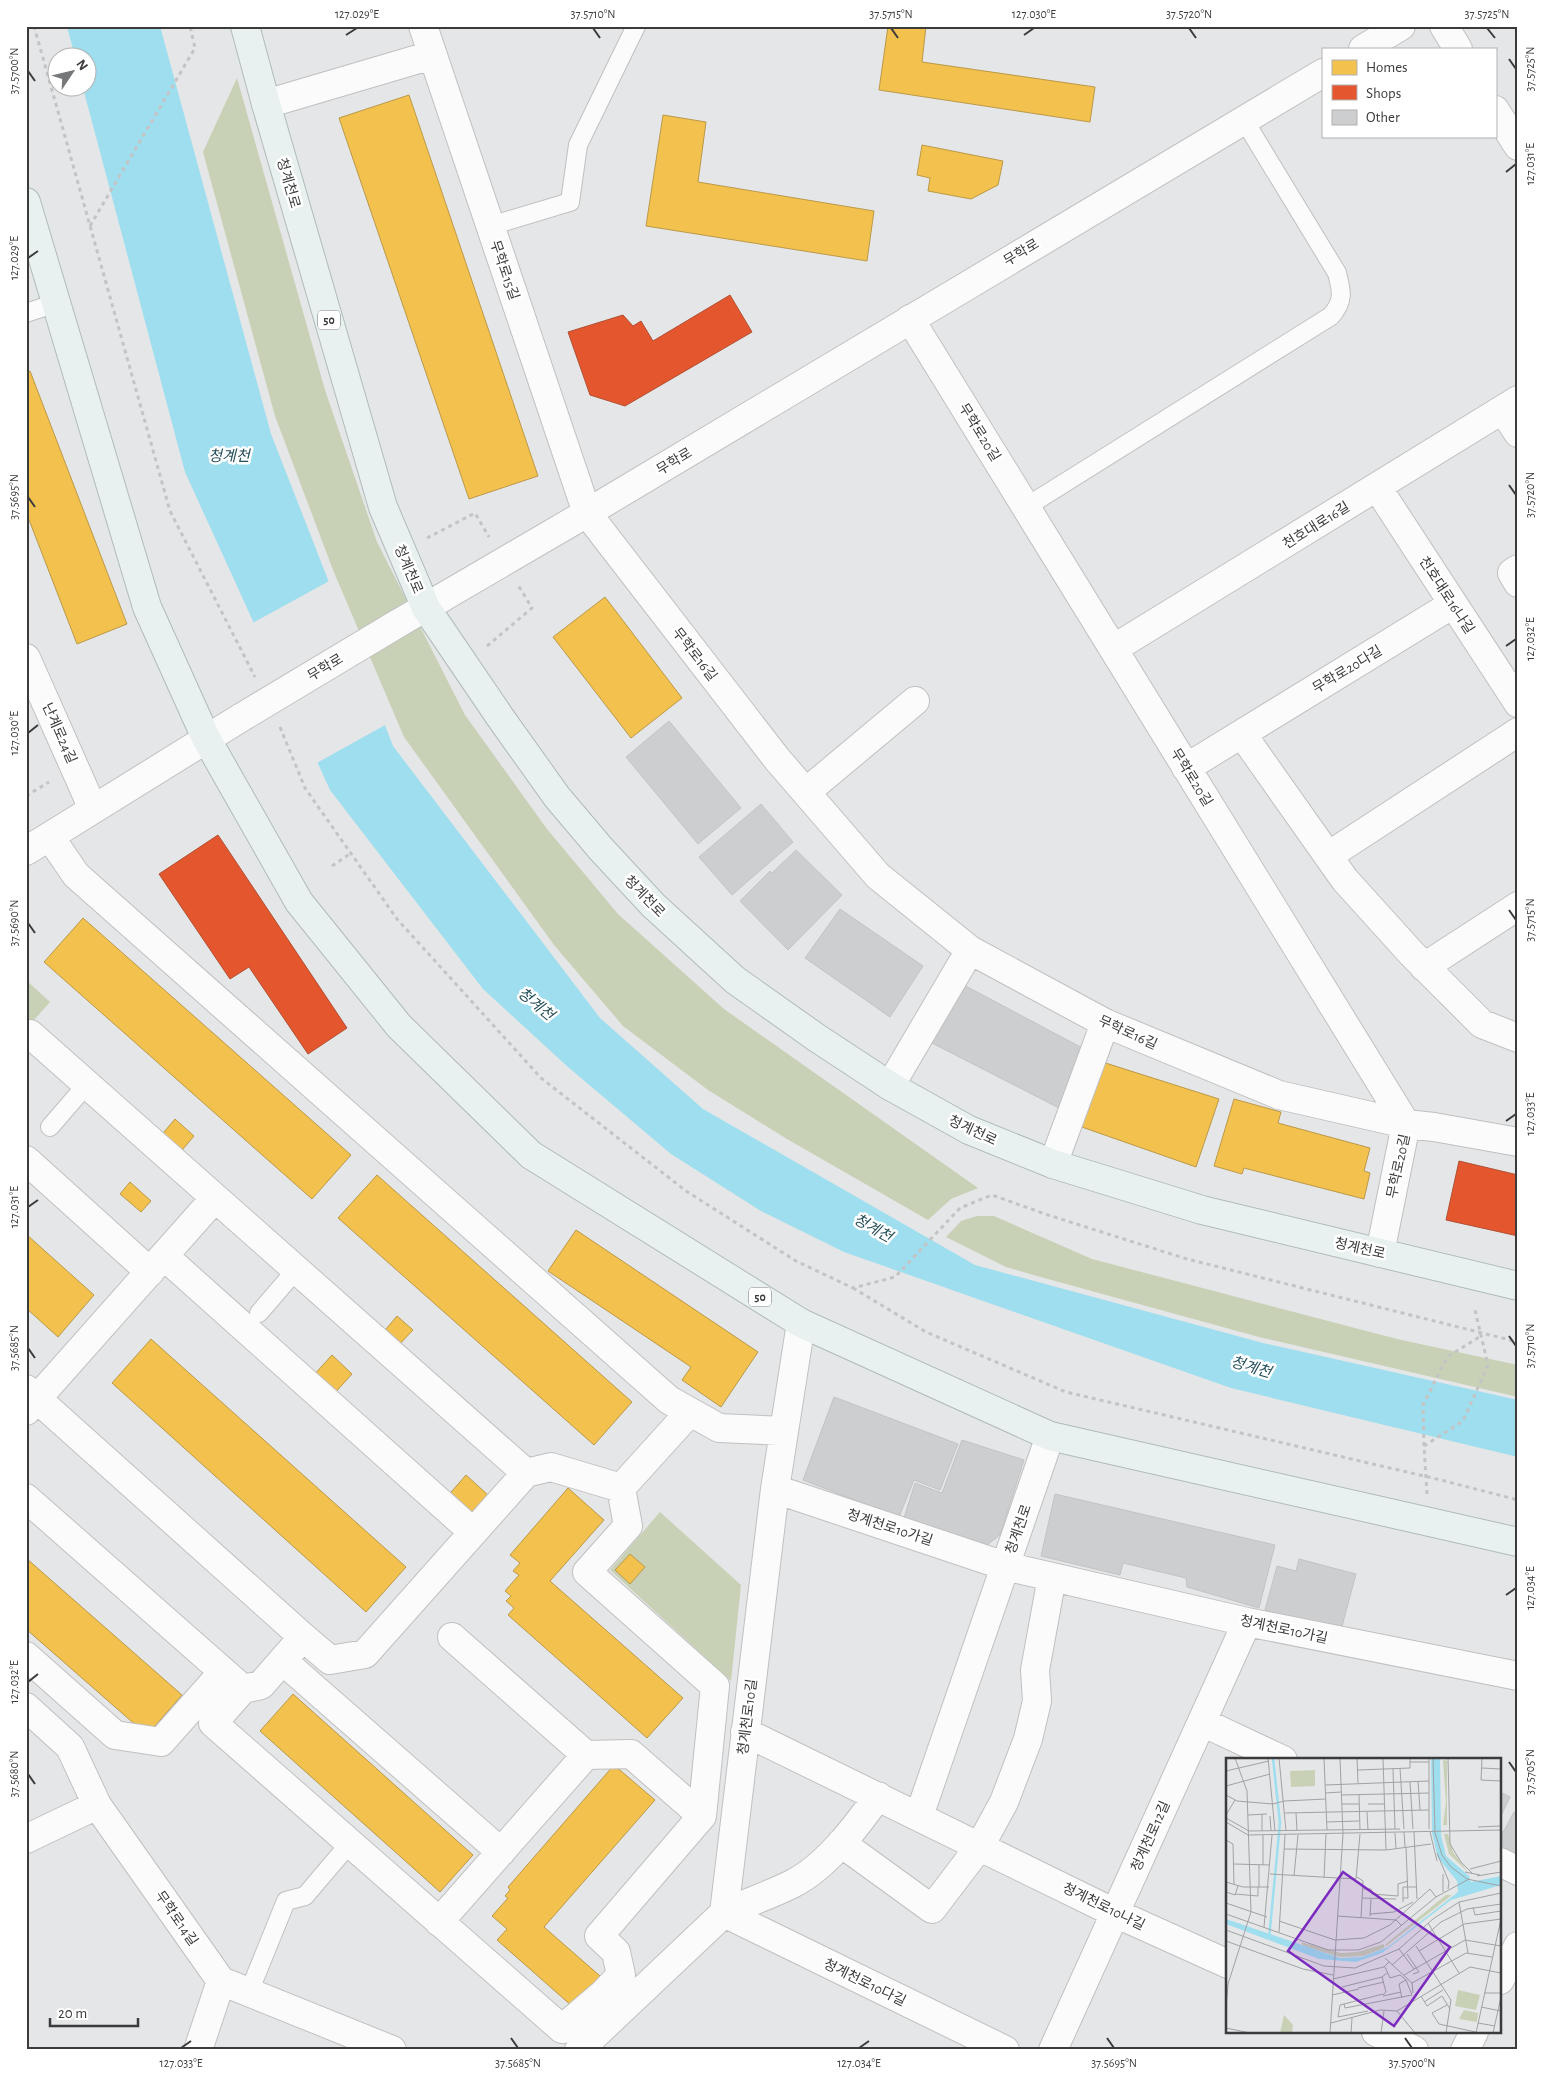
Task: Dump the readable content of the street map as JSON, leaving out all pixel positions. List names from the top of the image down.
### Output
{
  "streets": {
    "main road": ["청계천로", "50"],
    "street": [
      "무학로",
      "무학로15길",
      "무학로20길",
      "천호대로16길",
      "천호대로16나길",
      "무학로16길",
      "무학로20다길",
      "난계로24길",
      "청계천로10가길",
      "청계천로10길",
      "청계천로12길",
      "청계천로10나길",
      "무학로14길",
      "청계천로10다길"
    ]
  },
  "crossings": [
    ["청계천로", "무학로"],
    ["청계천로", "50"],
    ["청계천로", "무학로20길"],
    ["청계천로", "청계천로10가길"],
    ["무학로", "무학로15길"],
    ["무학로", "50"],
    ["무학로", "무학로20길"],
    ["무학로", "무학로16길"],
    ["무학로", "난계로24길"],
    ["무학로15길", "무학로16길"],
    ["50", "청계천로10길"],
    ["무학로20길", "천호대로16길"],
    ["무학로20길", "무학로16길"],
    ["무학로20길", "무학로20다길"],
    ["천호대로16길", "천호대로16나길"],
    ["천호대로16나길", "무학로20다길"],
    ["청계천로10가길", "청계천로10길"],
    ["청계천로10가길", "청계천로12길"],
    ["청계천로10길", "청계천로10나길"],
    ["청계천로10길", "청계천로10다길"],
    ["청계천로12길", "청계천로10나길"]
  ],
  "water": ["청계천"],
  "legend": ["Homes", "Shops", "Other"],
  "scale_bar": "20 m",
  "north": "top right",
  "coordinates": [
    "127.029°E",
    "37.5710°N",
    "37.5715°N",
    "127.030°E",
    "37.5720°N",
    "37.5725°N",
    "37.5700°N",
    "127.031°E",
    "37.5695°N",
    "127.032°E",
    "37.5690°N",
    "127.033°E",
    "37.5685°N",
    "127.034°E",
    "37.5705°N",
    "37.5680°N"
  ]
}
